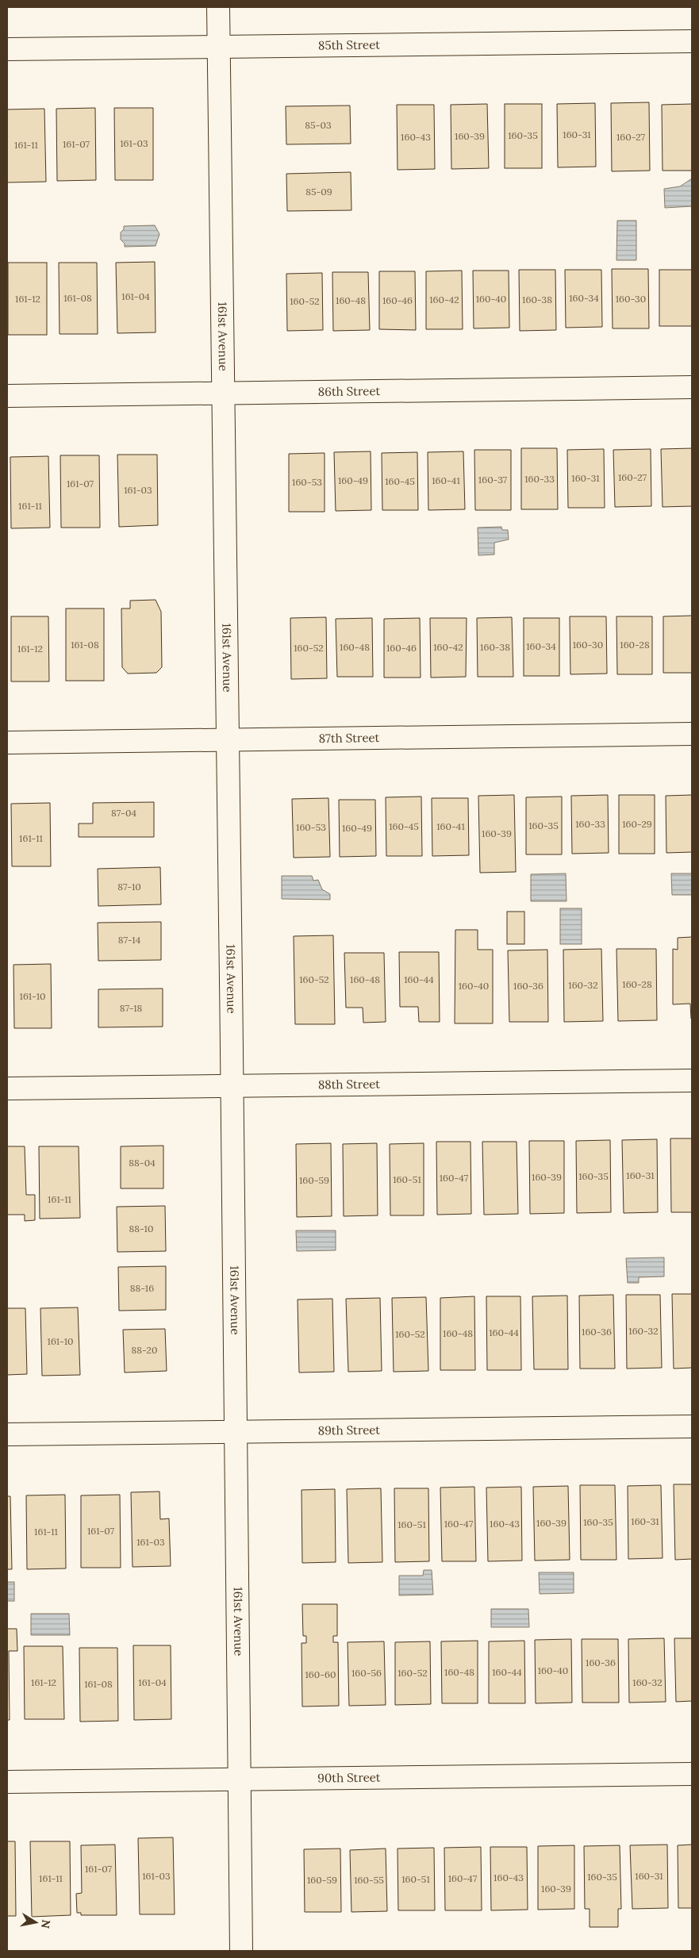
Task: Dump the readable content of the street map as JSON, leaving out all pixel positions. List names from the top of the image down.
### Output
{
  "streets": {
    "street": [
      "85th Street",
      "161st Avenue",
      "86th Street",
      "87th Street",
      "88th Street",
      "89th Street",
      "90th Street"
    ]
  },
  "crossings": [
    ["85th Street", "161st Avenue"],
    ["161st Avenue", "86th Street"],
    ["161st Avenue", "87th Street"],
    ["161st Avenue", "88th Street"],
    ["161st Avenue", "89th Street"],
    ["161st Avenue", "90th Street"]
  ],
  "house_numbers": [
    "85-03",
    "160-31",
    "160-35",
    "160-39",
    "160-43",
    "160-27",
    "161-03",
    "161-07",
    "161-11",
    "85-09",
    "161-04",
    "161-08",
    "160-34",
    "161-12",
    "160-40",
    "160-30",
    "160-42",
    "160-38",
    "160-48",
    "160-46",
    "160-52",
    "160-27",
    "160-31",
    "160-33",
    "160-37",
    "160-49",
    "160-41",
    "160-45",
    "160-53",
    "161-07",
    "161-03",
    "161-11",
    "161-08",
    "160-30",
    "160-28",
    "160-34",
    "160-48",
    "160-42",
    "160-38",
    "160-52",
    "160-46",
    "161-12",
    "87-04",
    "160-33",
    "160-29",
    "160-35",
    "160-45",
    "160-41",
    "160-53",
    "160-49",
    "160-39",
    "161-11",
    "87-10",
    "87-14",
    "160-52",
    "160-48",
    "160-44",
    "160-28",
    "160-32",
    "160-40",
    "160-36",
    "161-10",
    "87-18",
    "88-04",
    "160-31",
    "160-35",
    "160-39",
    "160-47",
    "160-51",
    "160-59",
    "161-11",
    "88-10",
    "88-16",
    "160-32",
    "160-36",
    "160-44",
    "160-48",
    "160-52",
    "161-10",
    "88-20",
    "160-31",
    "160-35",
    "160-39",
    "160-47",
    "160-43",
    "160-51",
    "161-07",
    "161-11",
    "161-03",
    "160-36",
    "160-40",
    "160-48",
    "160-44",
    "160-56",
    "160-52",
    "160-60",
    "161-12",
    "161-04",
    "160-32",
    "161-08",
    "161-07",
    "161-03",
    "160-31",
    "160-35",
    "160-43",
    "161-11",
    "160-47",
    "160-51",
    "160-59",
    "160-55",
    "160-39"
  ],
  "north": "right"
}
